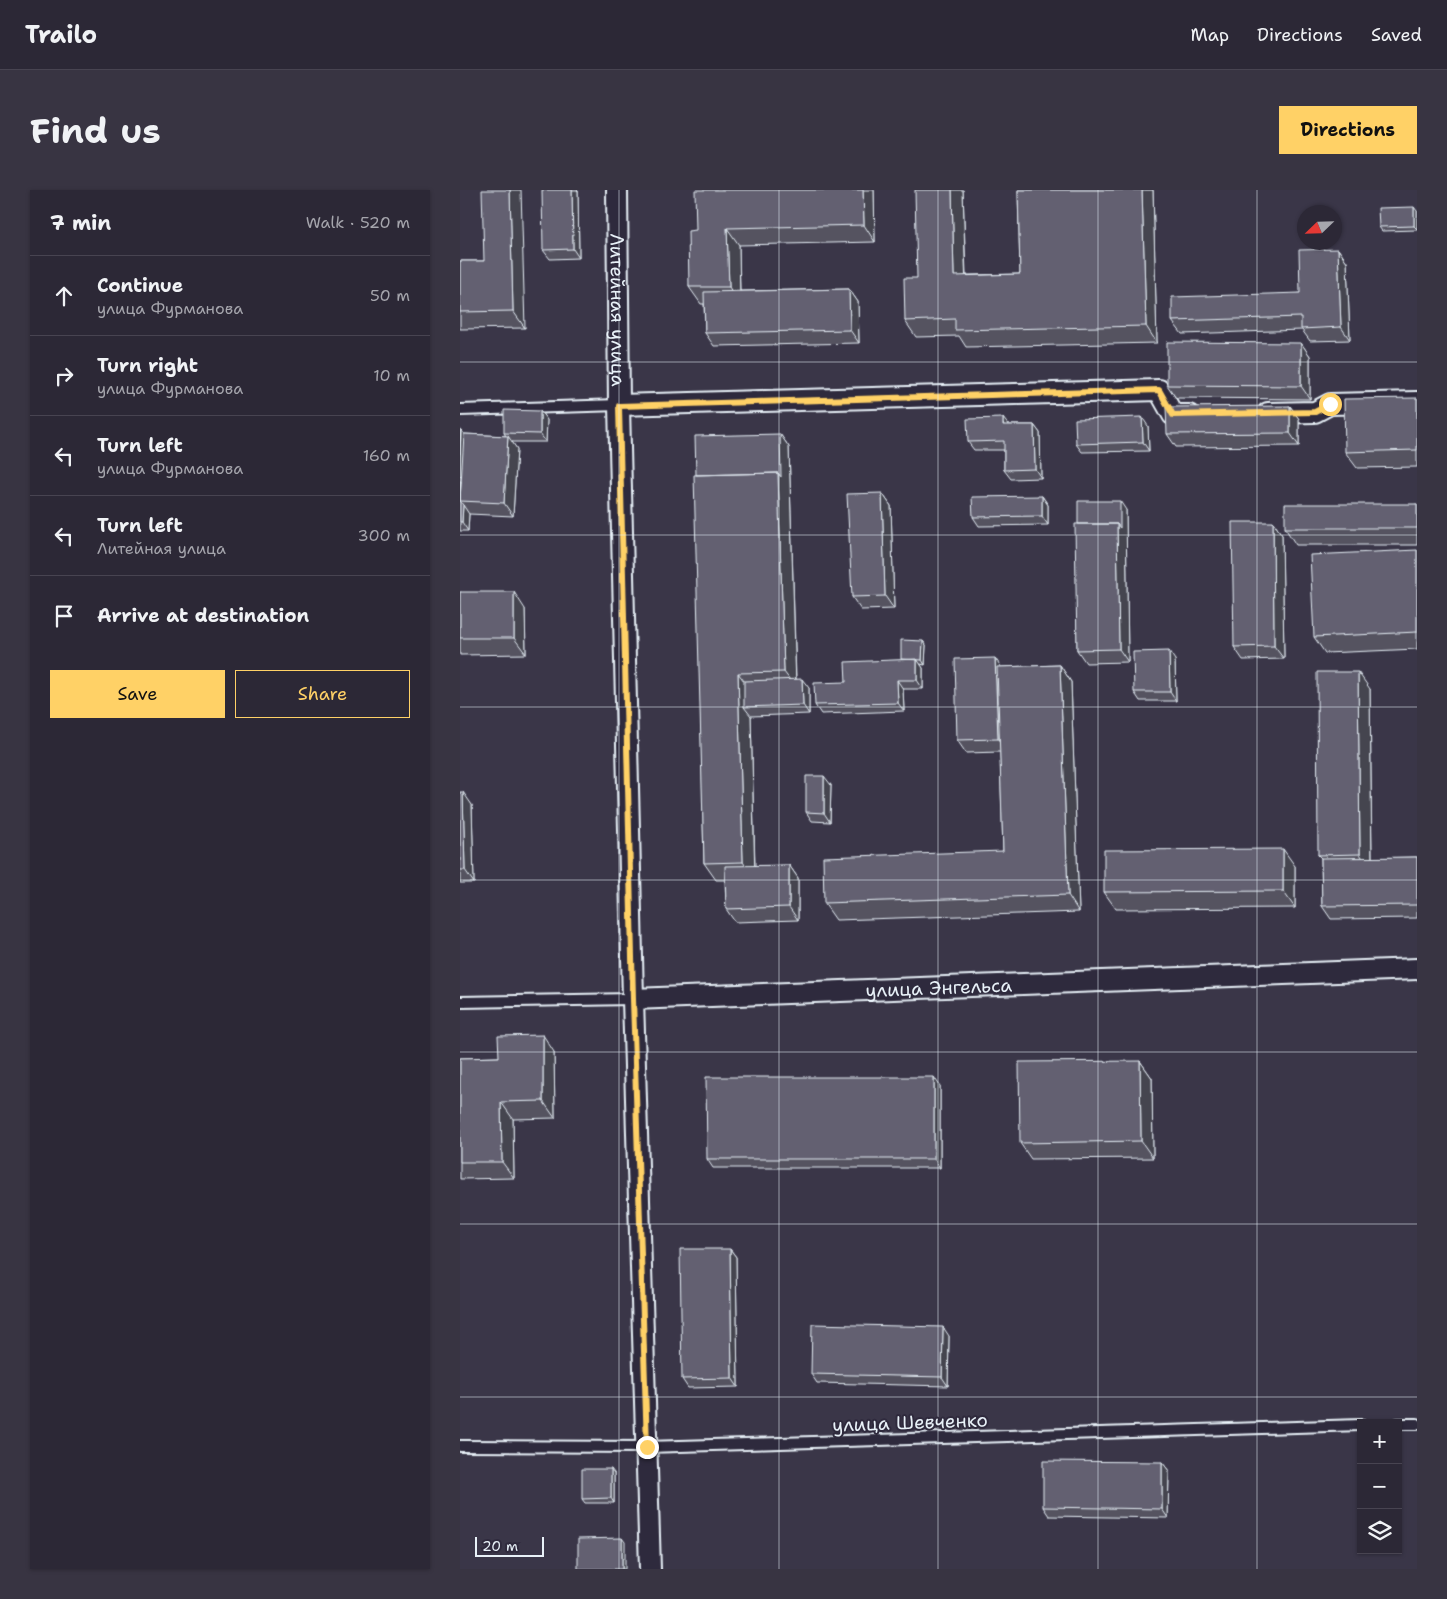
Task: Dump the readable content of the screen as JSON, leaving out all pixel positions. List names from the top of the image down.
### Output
{
  "streets": {
    "street": ["Литейная улица", "улица Энгельса"],
    "lane": ["улица Шевченко"]
  },
  "crossings": [
    ["Литейная улица", "улица Энгельса"],
    ["Литейная улица", "улица Шевченко"]
  ],
  "scale_bar": "20 m",
  "north": "bottom left",
  "page": {
    "header": "Trailo",
    "nav": ["Map", "Directions", "Saved"],
    "buttons": [
      "Directions",
      ["Save", "Share"]
    ],
    "title": "Find us",
    "heading": ["7 min", "Walk · 520 m"],
    "list": [
      ["Continue", "улица Фурманова", "50 m"],
      ["Turn right", "улица Фурманова", "10 m"],
      ["Turn left", "улица Фурманова", "160 m"],
      ["Turn left", "Литейная улица", "300 m"],
      "Arrive at destination"
    ],
    "map_buttons": ["+", "−"],
    "scale": "20 m"
  }
}
